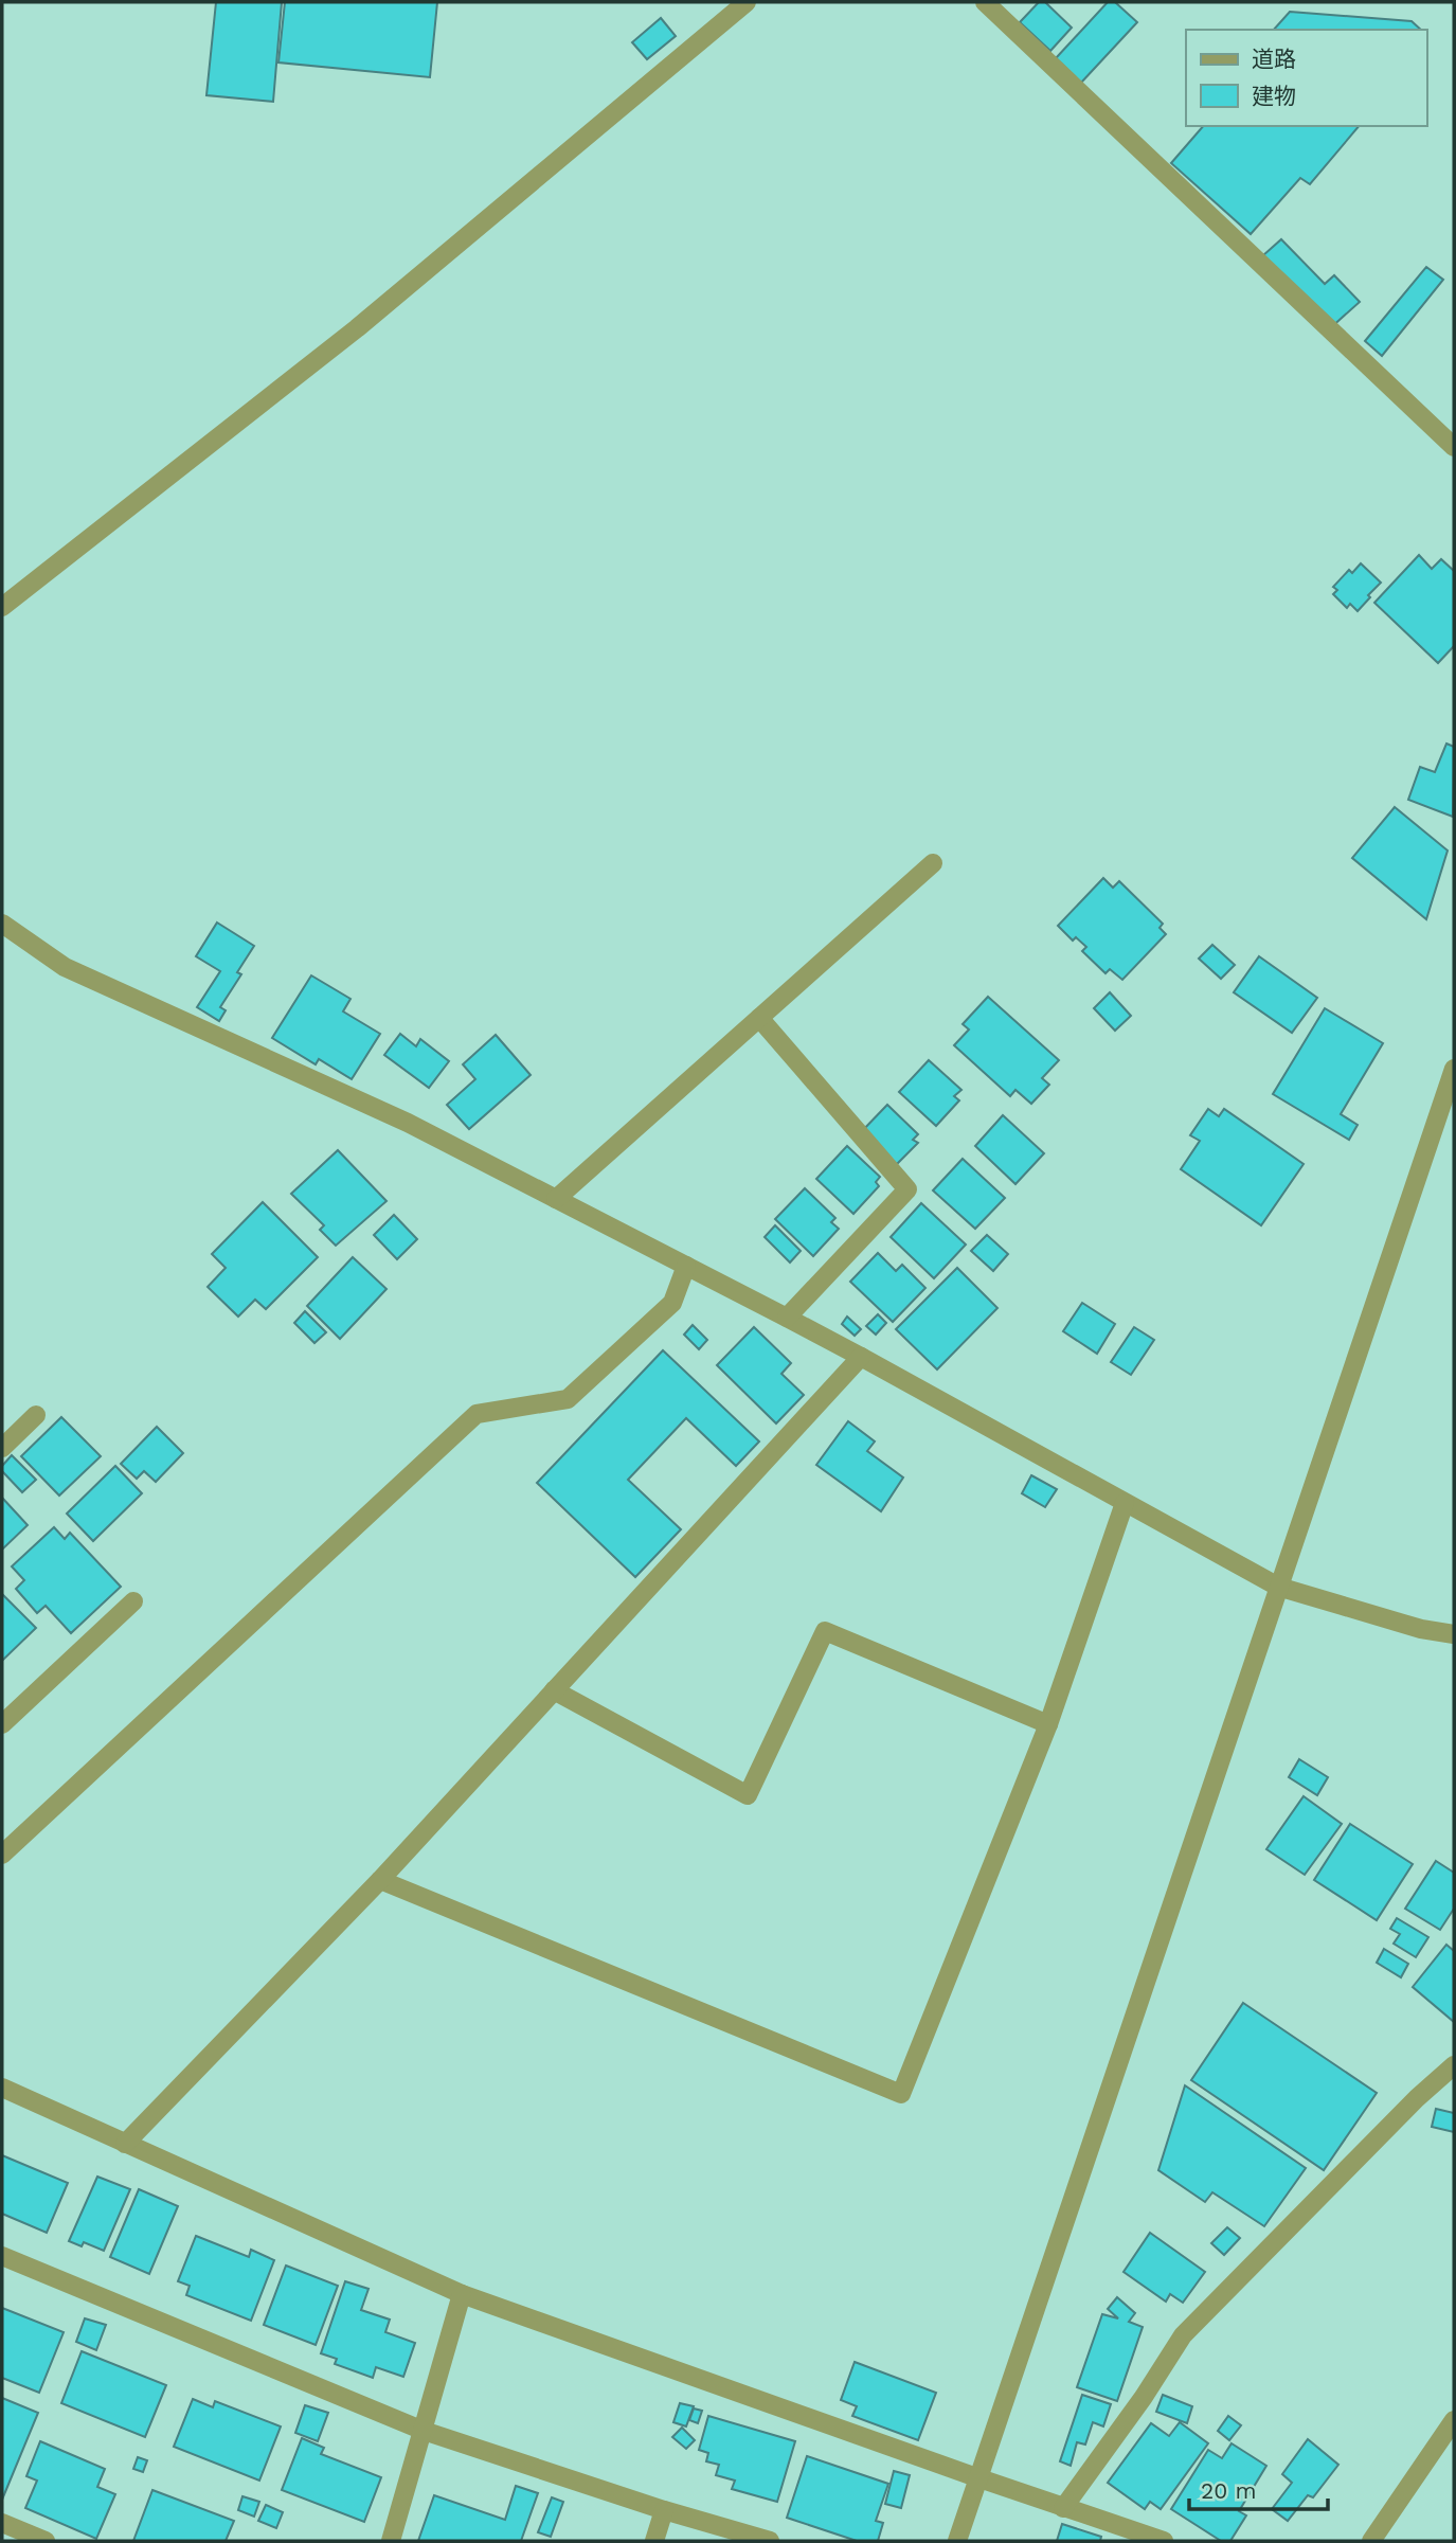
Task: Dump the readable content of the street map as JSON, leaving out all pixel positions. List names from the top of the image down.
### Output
{
  "legend": ["道路", "建物"],
  "scale_bar": "20 m"
}
